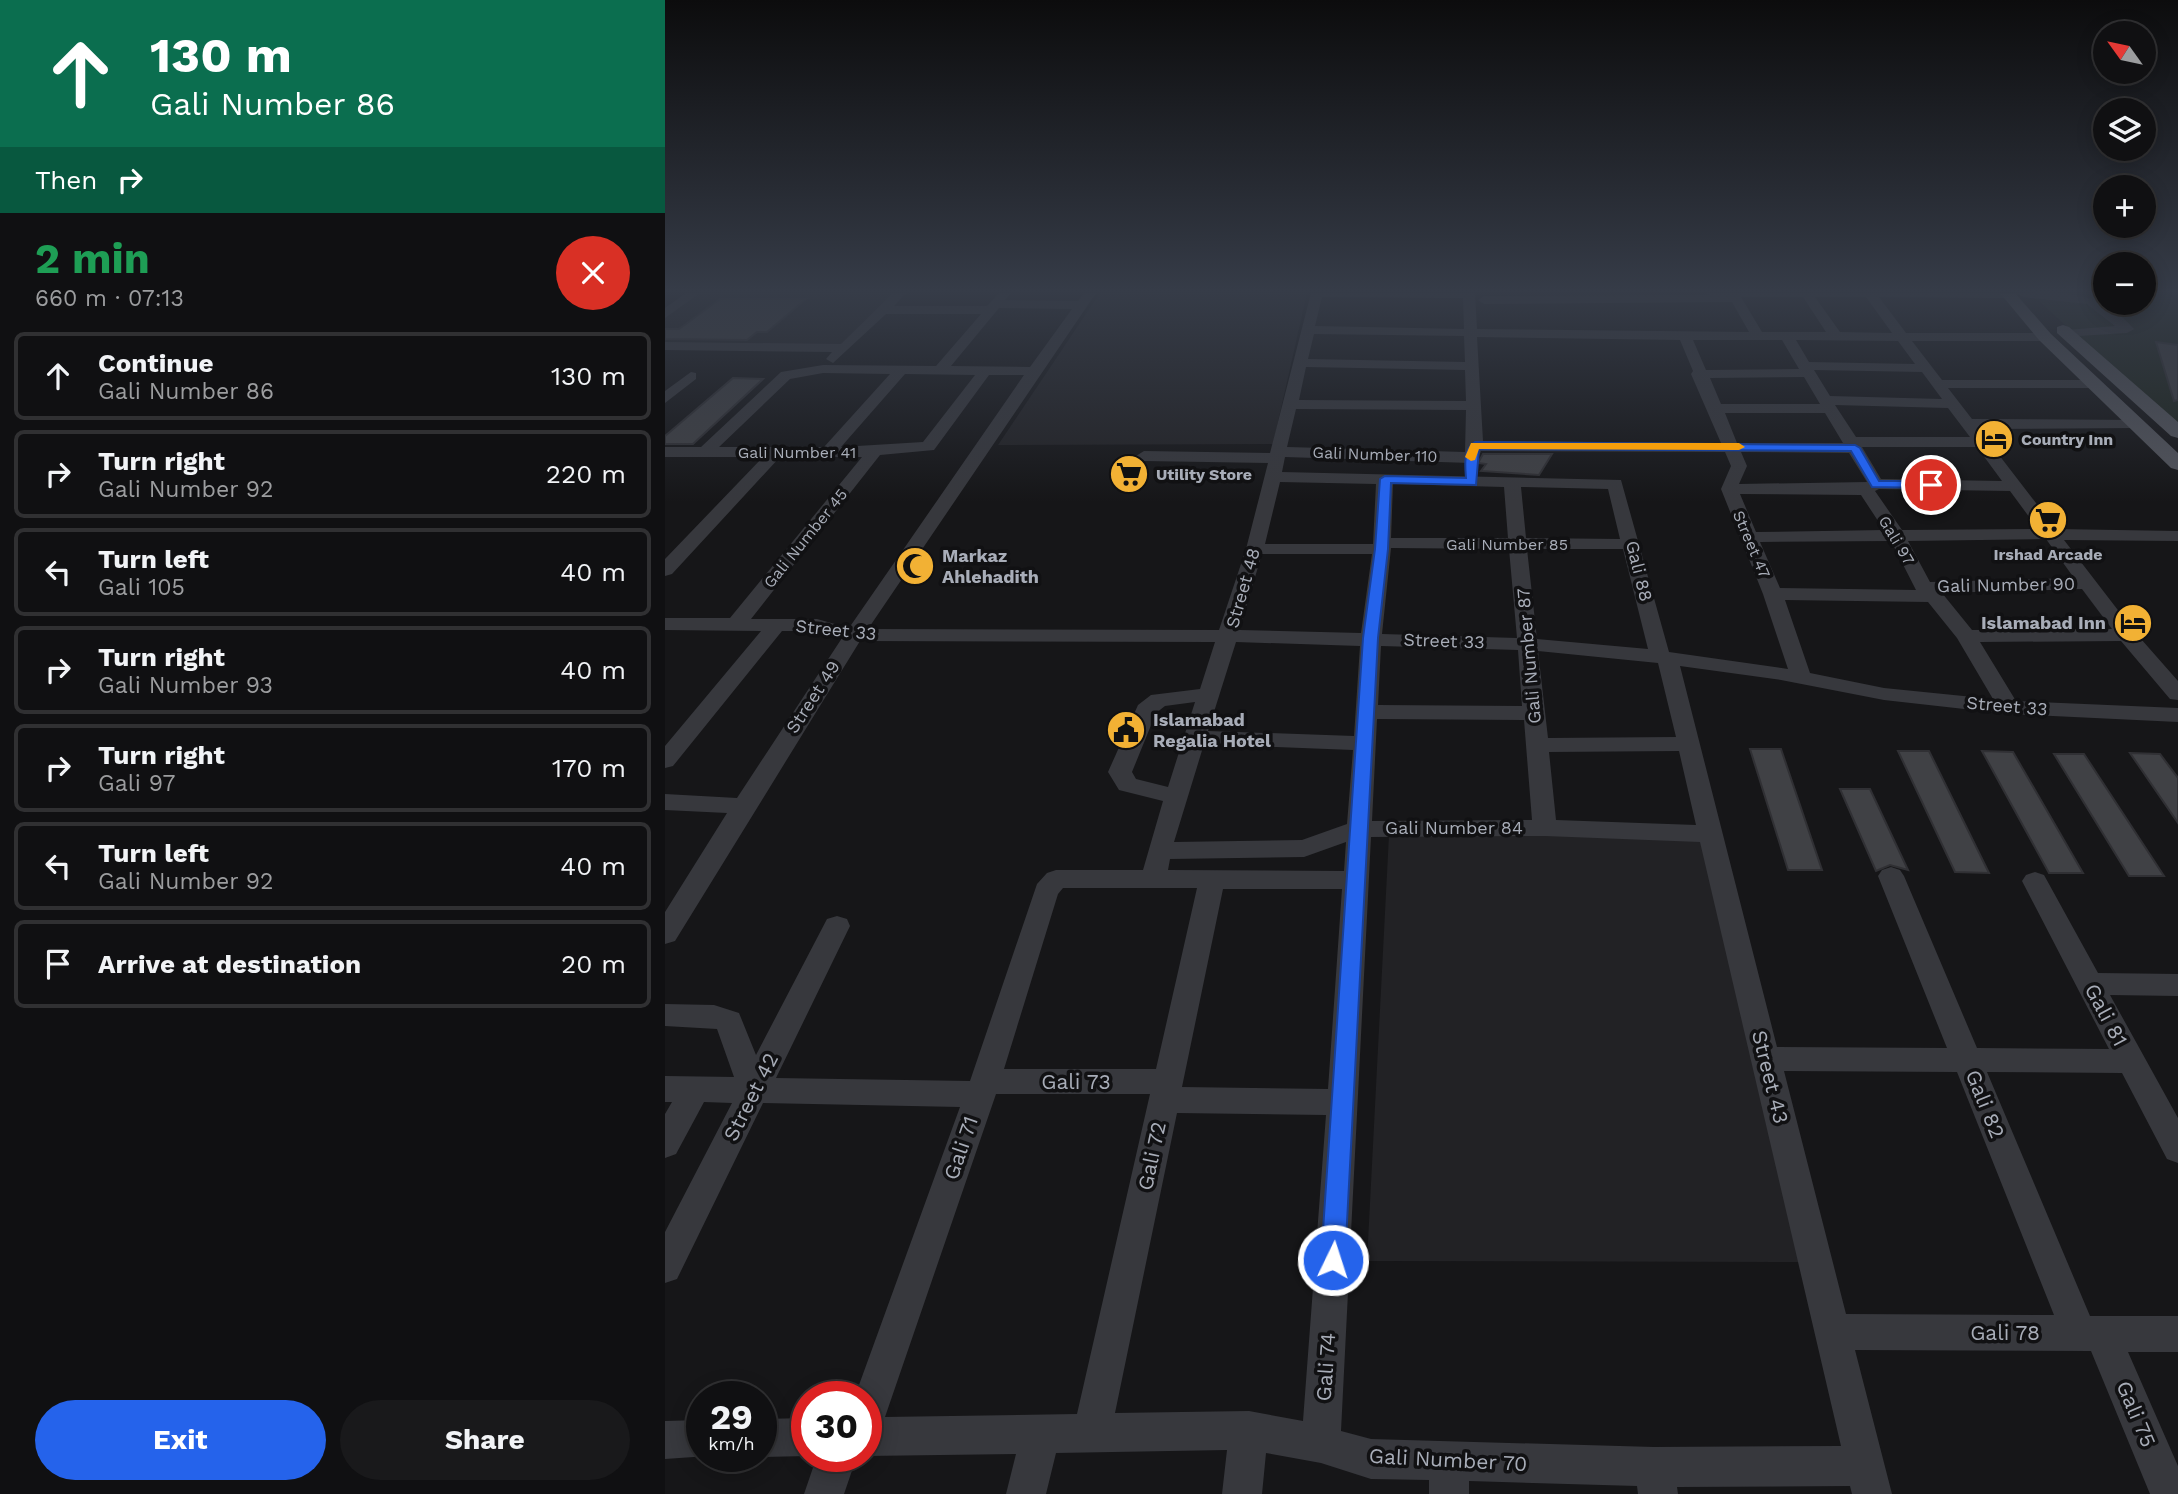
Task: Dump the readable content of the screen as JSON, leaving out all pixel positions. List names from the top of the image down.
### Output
{
  "streets": {
    "street": [
      "Gali Number 41",
      "Gali Number 110",
      "Gali Number 45",
      "Gali 97",
      "Gali Number 85",
      "Street 47",
      "Gali 88",
      "Gali Number 90",
      "Street 48",
      "Street 33",
      "Gali Number 87",
      "Street 49",
      "Gali Number 84",
      "Gali 81",
      "Street 43",
      "Gali 73",
      "Street 42",
      "Gali 82",
      "Gali 71",
      "Gali 72",
      "Gali 78",
      "Gali 74",
      "Gali 75",
      "Gali Number 70"
    ]
  },
  "crossings": [
    ["Gali Number 41", "Gali Number 45"],
    ["Gali Number 110", "Street 48"],
    ["Gali Number 45", "Street 33"],
    ["Gali 97", "Gali Number 90"],
    ["Gali 97", "Street 33"],
    ["Gali Number 85", "Gali 88"],
    ["Gali Number 85", "Street 48"],
    ["Gali Number 85", "Gali Number 87"],
    ["Gali Number 85", "Gali 74"],
    ["Street 47", "Gali Number 90"],
    ["Street 47", "Street 33"],
    ["Gali 88", "Street 33"],
    ["Gali 88", "Gali Number 87"],
    ["Gali 88", "Street 43"],
    ["Street 48", "Street 33"],
    ["Street 48", "Gali Number 84"],
    ["Street 33", "Gali Number 87"],
    ["Street 33", "Street 49"],
    ["Street 33", "Street 43"],
    ["Street 33", "Gali 74"],
    ["Gali Number 87", "Gali Number 84"],
    ["Gali Number 84", "Street 43"],
    ["Gali Number 84", "Gali 74"],
    ["Street 43", "Gali 78"],
    ["Street 43", "Gali Number 70"],
    ["Gali 73", "Street 42"],
    ["Gali 73", "Gali 71"],
    ["Gali 73", "Gali 72"],
    ["Gali 73", "Gali 74"],
    ["Gali 82", "Gali 78"],
    ["Gali 82", "Gali 75"],
    ["Gali 72", "Gali Number 70"],
    ["Gali 78", "Gali 75"],
    ["Gali 74", "Gali Number 70"]
  ],
  "places": {
    "hotel": ["Country Inn", "Islamabad Inn"],
    "supermarket": ["Utility Store", "Irshad Arcade"],
    "mosque": ["Markaz Ahlehadith"],
    "public building": ["Islamabad Regalia Hotel"]
  },
  "north": "top left",
  "page": {
    "turn": ["130 m", "Gali Number 86"],
    "map_buttons": ["+", "−"],
    "then": "Then",
    "heading": ["2 min", "660 m · 07:13"],
    "list": [
      {
        "name": "Continue",
        "note": "Gali Number 86",
        "value": "130 m"
      },
      {
        "name": "Turn right",
        "note": "Gali Number 92",
        "value": "220 m"
      },
      {
        "name": "Turn left",
        "note": "Gali 105",
        "value": "40 m"
      },
      {
        "name": "Turn right",
        "note": "Gali Number 93",
        "value": "40 m"
      },
      {
        "name": "Turn right",
        "note": "Gali 97",
        "value": "170 m"
      },
      {
        "name": "Turn left",
        "note": "Gali Number 92",
        "value": "40 m"
      },
      {
        "name": "Arrive at destination",
        "value": "20 m"
      }
    ],
    "speed": "29 km/h",
    "limit": "30",
    "buttons": ["Exit", "Share"]
  }
}
